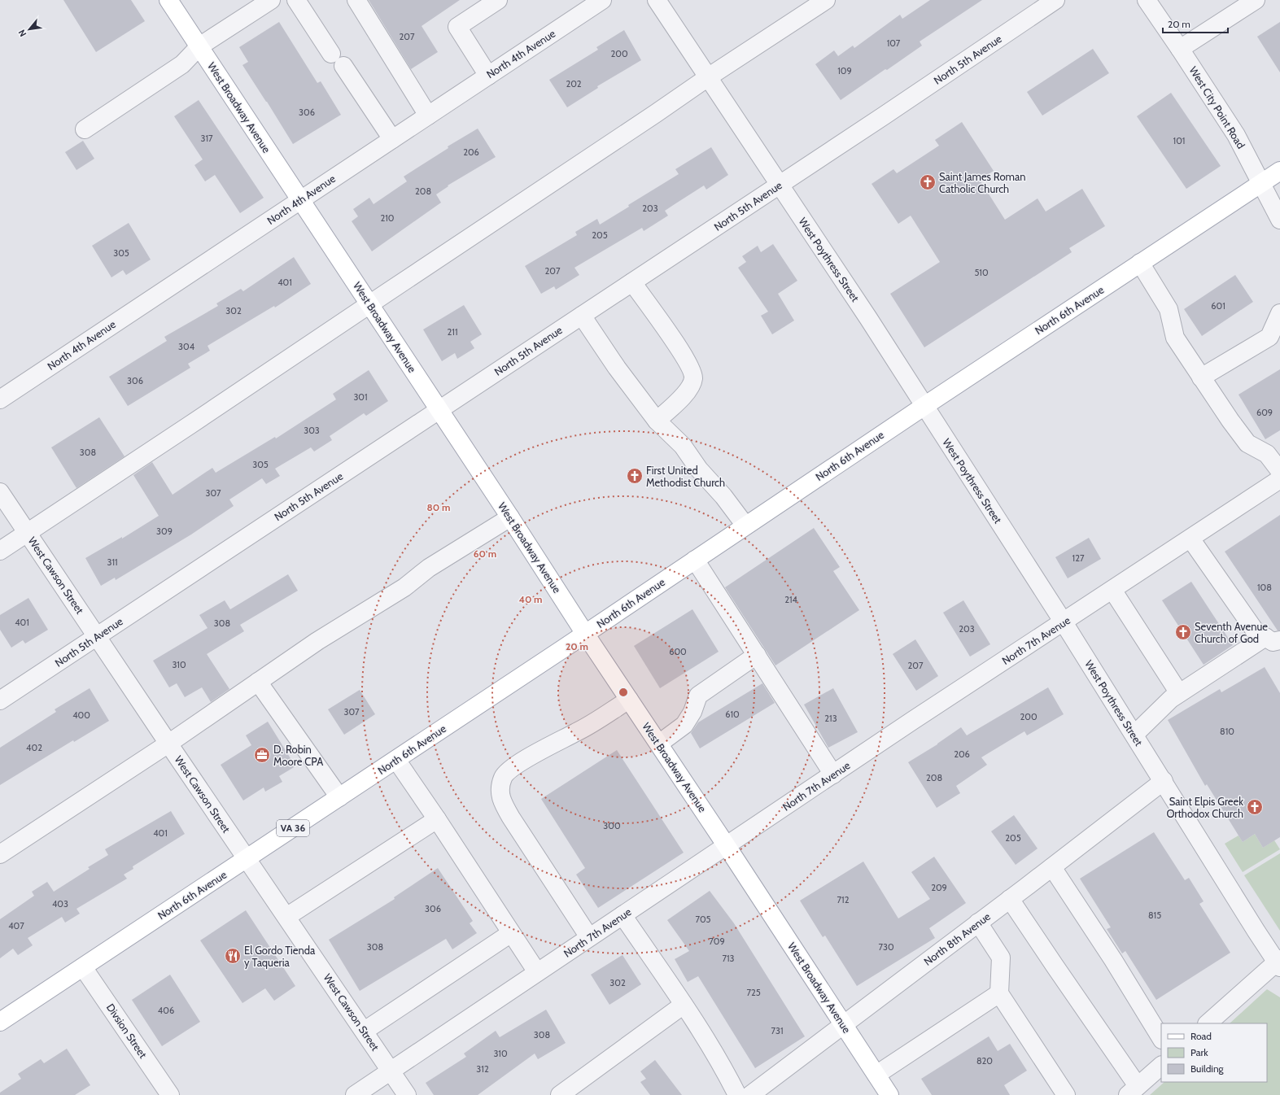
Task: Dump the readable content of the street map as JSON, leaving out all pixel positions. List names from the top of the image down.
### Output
{
  "streets": {
    "main road": ["West Broadway Avenue", "North 6th Avenue", "VA 36"],
    "street": [
      "North 4th Avenue",
      "North 5th Avenue",
      "West City Point Road",
      "West Poythress Street",
      "West Cawson Street",
      "North 7th Avenue",
      "North 8th Avenue",
      "Divsion Street"
    ]
  },
  "crossings": [
    ["North 4th Avenue", "West Broadway Avenue"],
    ["North 5th Avenue", "West Broadway Avenue"],
    ["North 5th Avenue", "West Poythress Street"],
    ["North 5th Avenue", "West Cawson Street"],
    ["West Broadway Avenue", "North 6th Avenue"],
    ["West Broadway Avenue", "North 7th Avenue"],
    ["West Broadway Avenue", "North 8th Avenue"],
    ["West City Point Road", "North 6th Avenue"],
    ["West Poythress Street", "North 6th Avenue"],
    ["West Poythress Street", "North 7th Avenue"],
    ["West Poythress Street", "North 8th Avenue"],
    ["North 6th Avenue", "West Cawson Street"],
    ["North 6th Avenue", "Divsion Street"],
    ["West Cawson Street", "North 7th Avenue"]
  ],
  "places": {
    "church": [
      "Saint James Roman Catholic Church",
      "First United Methodist Church",
      "Seventh Avenue Church of God",
      "Saint Elpis Greek Orthodox Church"
    ],
    "office": ["D. Robin Moore CPA"],
    "restaurant": ["El Gordo Tienda y Taqueria"]
  },
  "house_numbers": [
    "207",
    "107",
    "200",
    "109",
    "202",
    "306",
    "317",
    "101",
    "206",
    "208",
    "203",
    "210",
    "205",
    "305",
    "207",
    "510",
    "401",
    "601",
    "302",
    "211",
    "304",
    "306",
    "301",
    "609",
    "303",
    "308",
    "305",
    "307",
    "309",
    "127",
    "311",
    "108",
    "214",
    "401",
    "308",
    "203",
    "600",
    "310",
    "207",
    "307",
    "610",
    "400",
    "200",
    "213",
    "810",
    "402",
    "206",
    "208",
    "300",
    "401",
    "205",
    "209",
    "712",
    "403",
    "306",
    "815",
    "705",
    "407",
    "709",
    "308",
    "730",
    "713",
    "302",
    "725",
    "406",
    "731",
    "308",
    "310",
    "820",
    "312"
  ],
  "legend": ["Road", "Park", "Building"],
  "scale_bar": "20 m",
  "north": "bottom left",
  "rings": [
    "80 m",
    "60 m",
    "40 m",
    "20 m"
  ]
}
